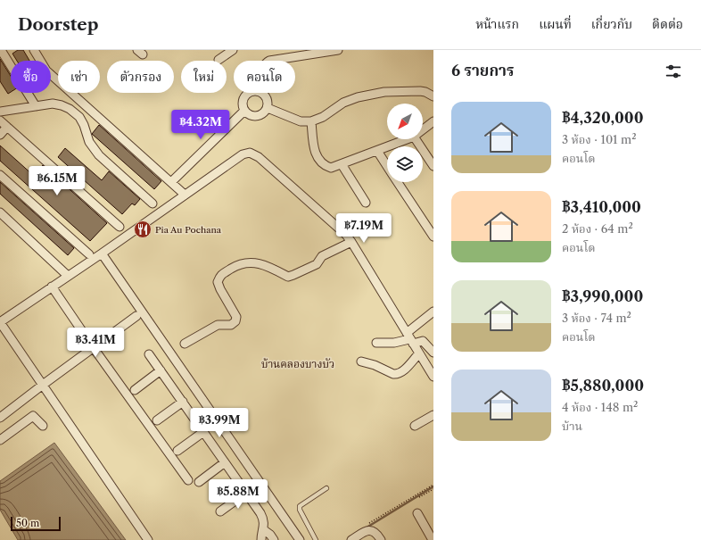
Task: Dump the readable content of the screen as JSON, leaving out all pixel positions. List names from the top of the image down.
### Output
{
  "districts": ["บ้านคลองบางบัว"],
  "places": {
    "restaurant": ["Pia Au Pochana"]
  },
  "scale_bar": "50 m",
  "north": "bottom left",
  "page": {
    "header": "Doorstep",
    "nav": [
      "หน้าแรก",
      "แผนที่",
      "เกี่ยวกับ",
      "ติดต่อ"
    ],
    "heading": "6 รายการ",
    "chip": [
      "ซื้อ",
      "เช่า",
      "ตัวกรอง",
      "ใหม่",
      "คอนโด"
    ],
    "list": [
      {
        "name": "฿4,320,000",
        "note": "3 ห้อง · 101 m² · คอนโด"
      },
      {
        "name": "฿3,410,000",
        "note": "2 ห้อง · 64 m² · คอนโด"
      },
      {
        "name": "฿3,990,000",
        "note": "3 ห้อง · 74 m² · คอนโด"
      },
      {
        "name": "฿5,880,000",
        "note": "4 ห้อง · 148 m² · บ้าน"
      }
    ],
    "price": [
      "฿4.32M",
      "฿6.15M",
      "฿7.19M",
      "฿3.41M",
      "฿3.99M",
      "฿5.88M"
    ],
    "scale": "50 m"
  }
}
